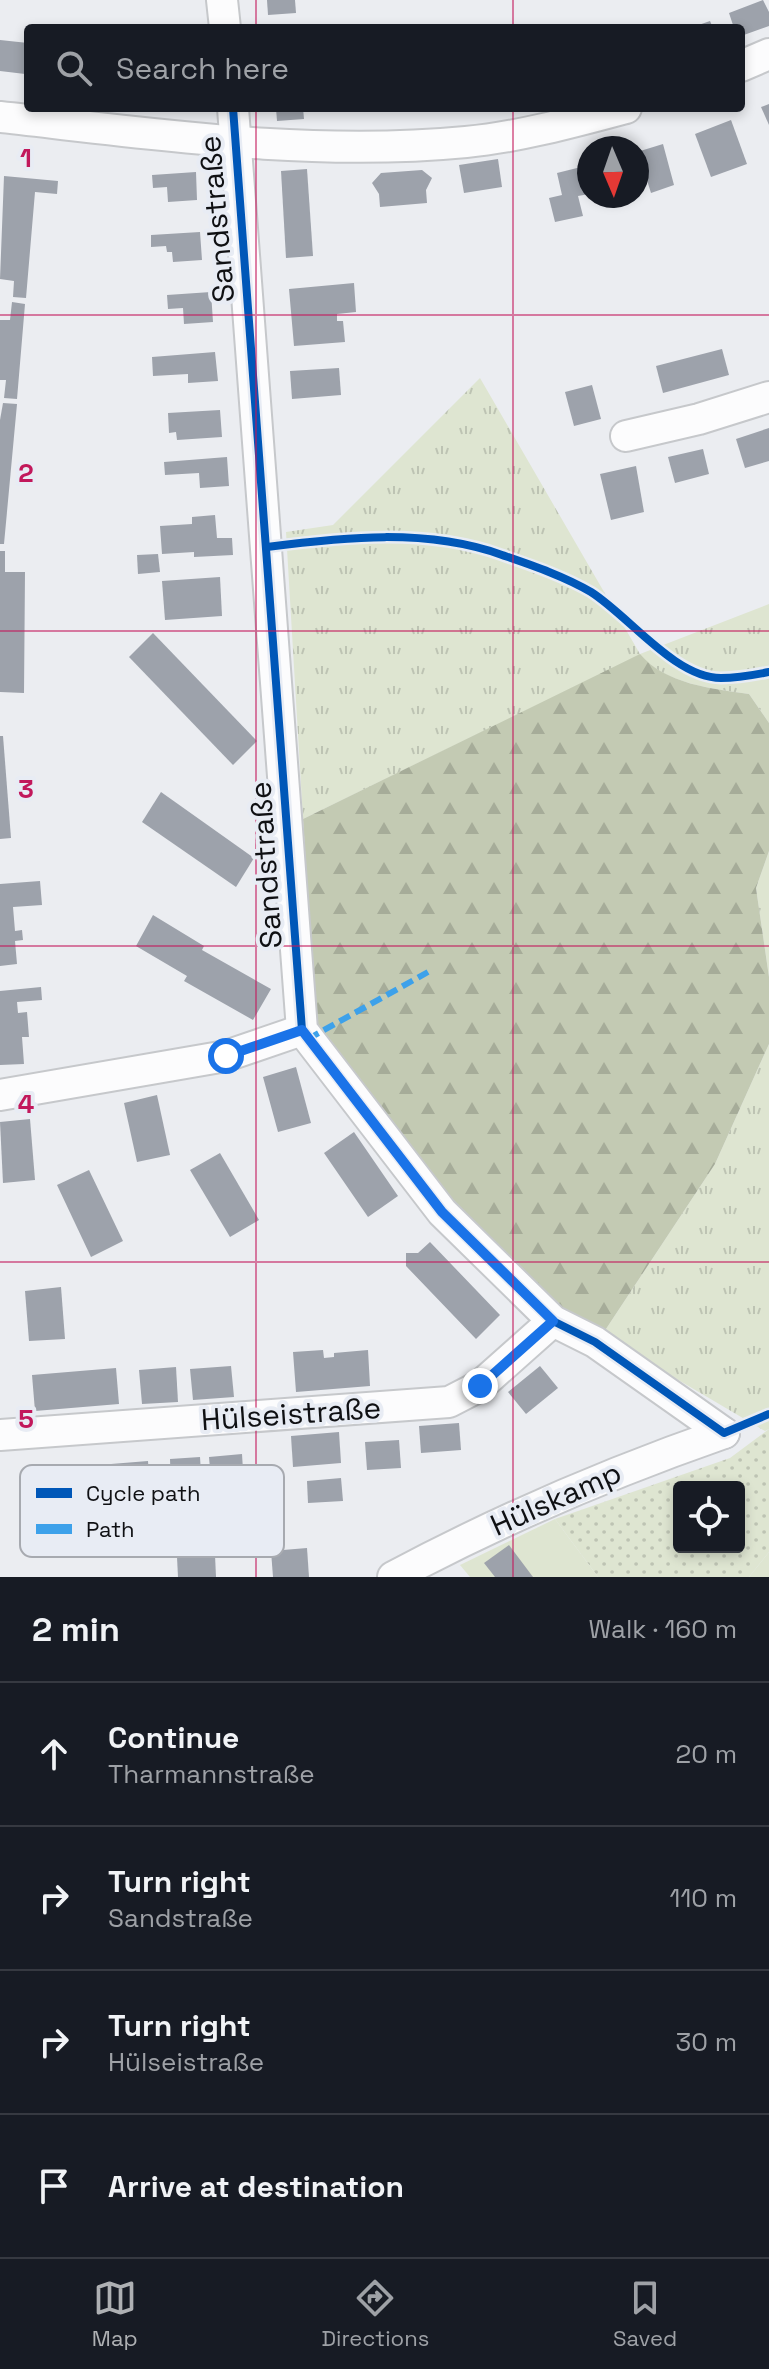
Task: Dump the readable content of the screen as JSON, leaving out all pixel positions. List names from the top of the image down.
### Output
{
  "streets": {
    "street": ["Sandstraße", "Hülseistraße", "Hülskamp"]
  },
  "crossings": [
    ["Hülseistraße", "Hülskamp"]
  ],
  "legend": ["Cycle path", "Path"],
  "north": "bottom",
  "page": {
    "search": "Search here",
    "heading": ["2 min", "Walk · 160 m"],
    "list": [
      ["Continue", "Tharmannstraße", "20 m"],
      ["Turn right", "Sandstraße", "110 m"],
      ["Turn right", "Hülseistraße", "30 m"],
      "Arrive at destination"
    ],
    "nav": ["Map", "Directions", "Saved"]
  },
  "grid": {
    "rows": [
      "1",
      "2",
      "3",
      "4",
      "5"
    ]
  }
}
